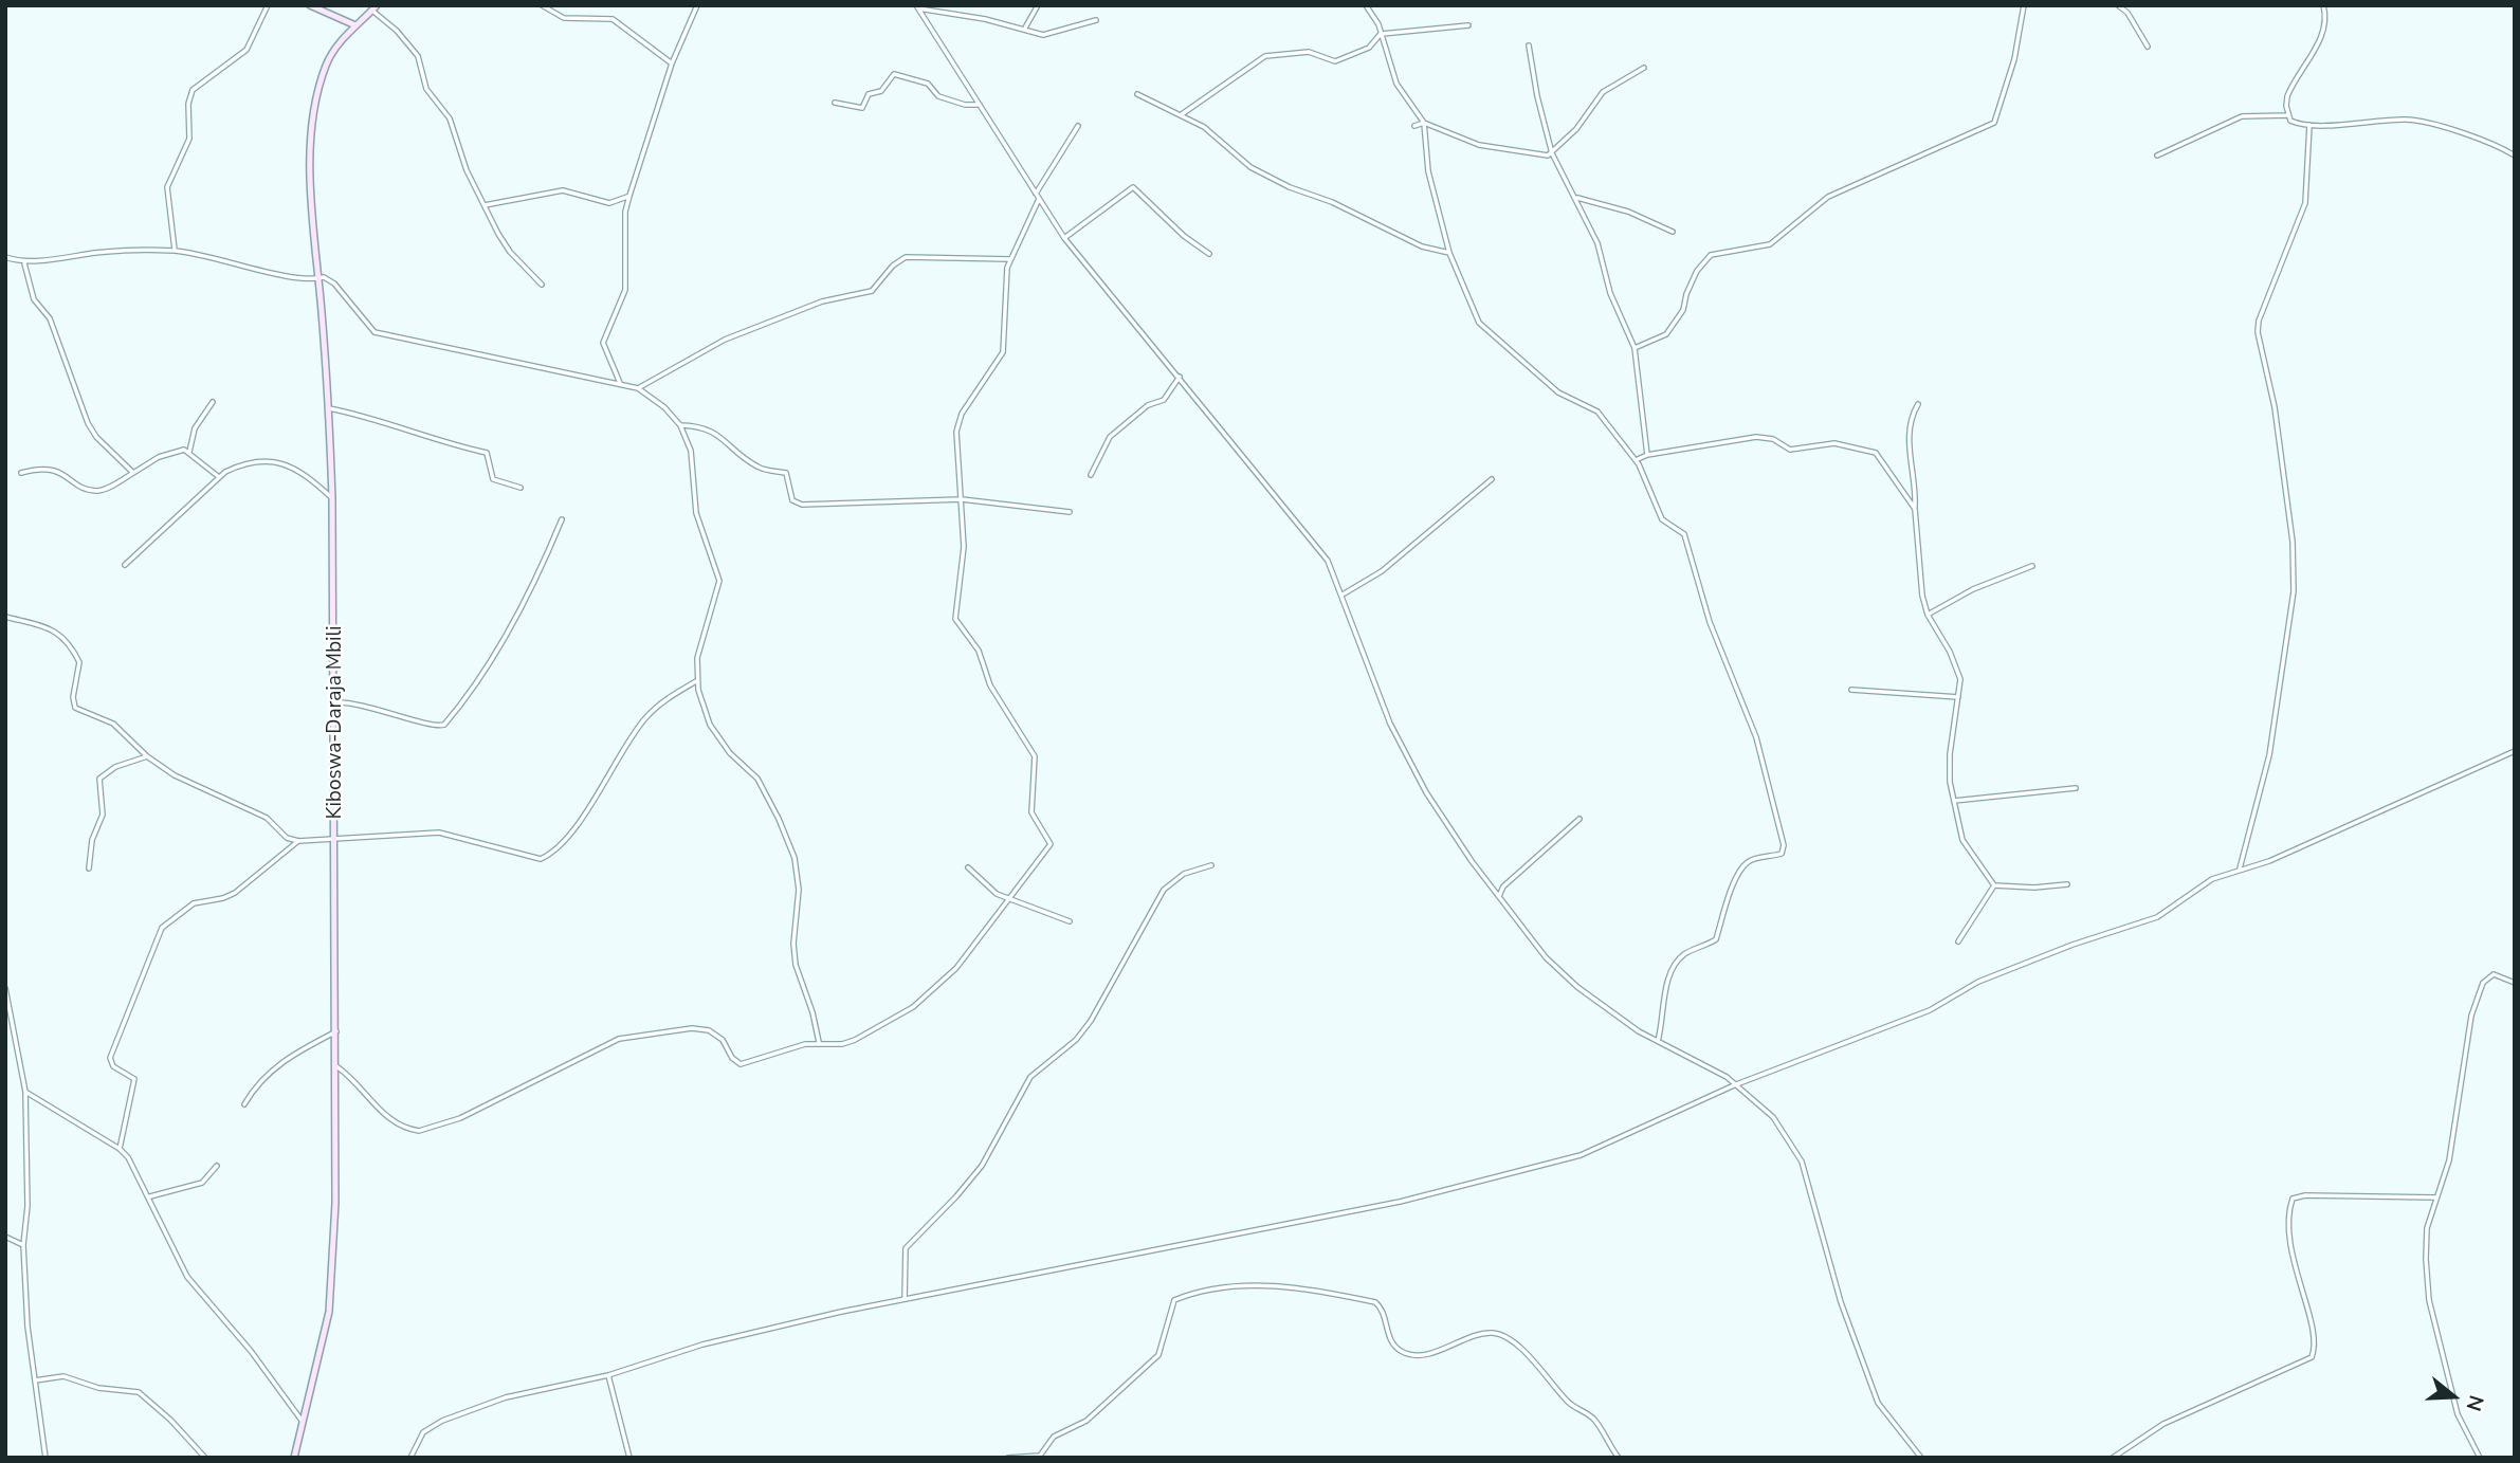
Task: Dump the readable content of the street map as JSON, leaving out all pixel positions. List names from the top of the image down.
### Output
{
  "streets": {
    "main road": ["Kiboswa-Daraja Mbili"]
  },
  "north": "right"
}
